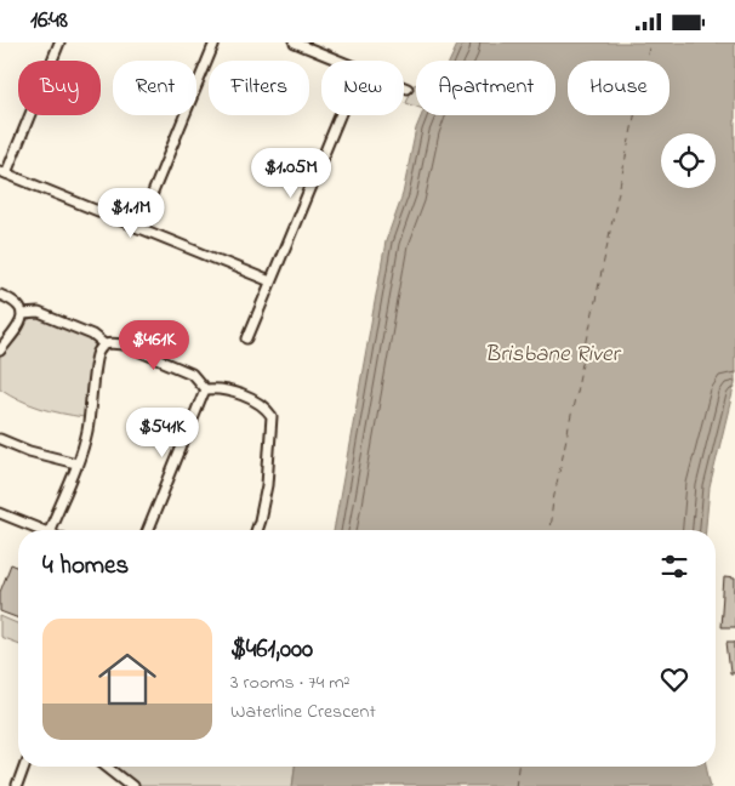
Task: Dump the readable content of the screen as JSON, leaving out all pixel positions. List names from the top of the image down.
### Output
{
  "water": ["Brisbane River"],
  "page": {
    "status": "16:48",
    "chip": [
      "Buy",
      "Rent",
      "Filters",
      "New",
      "Apartment",
      "House"
    ],
    "price": [
      "$1.05M",
      "$1.1M",
      "$461K",
      "$541K"
    ],
    "heading": "4 homes",
    "list": [
      {
        "name": "$461,000",
        "note": "3 rooms · 74 m² · Waterline Crescent"
      }
    ]
  }
}
